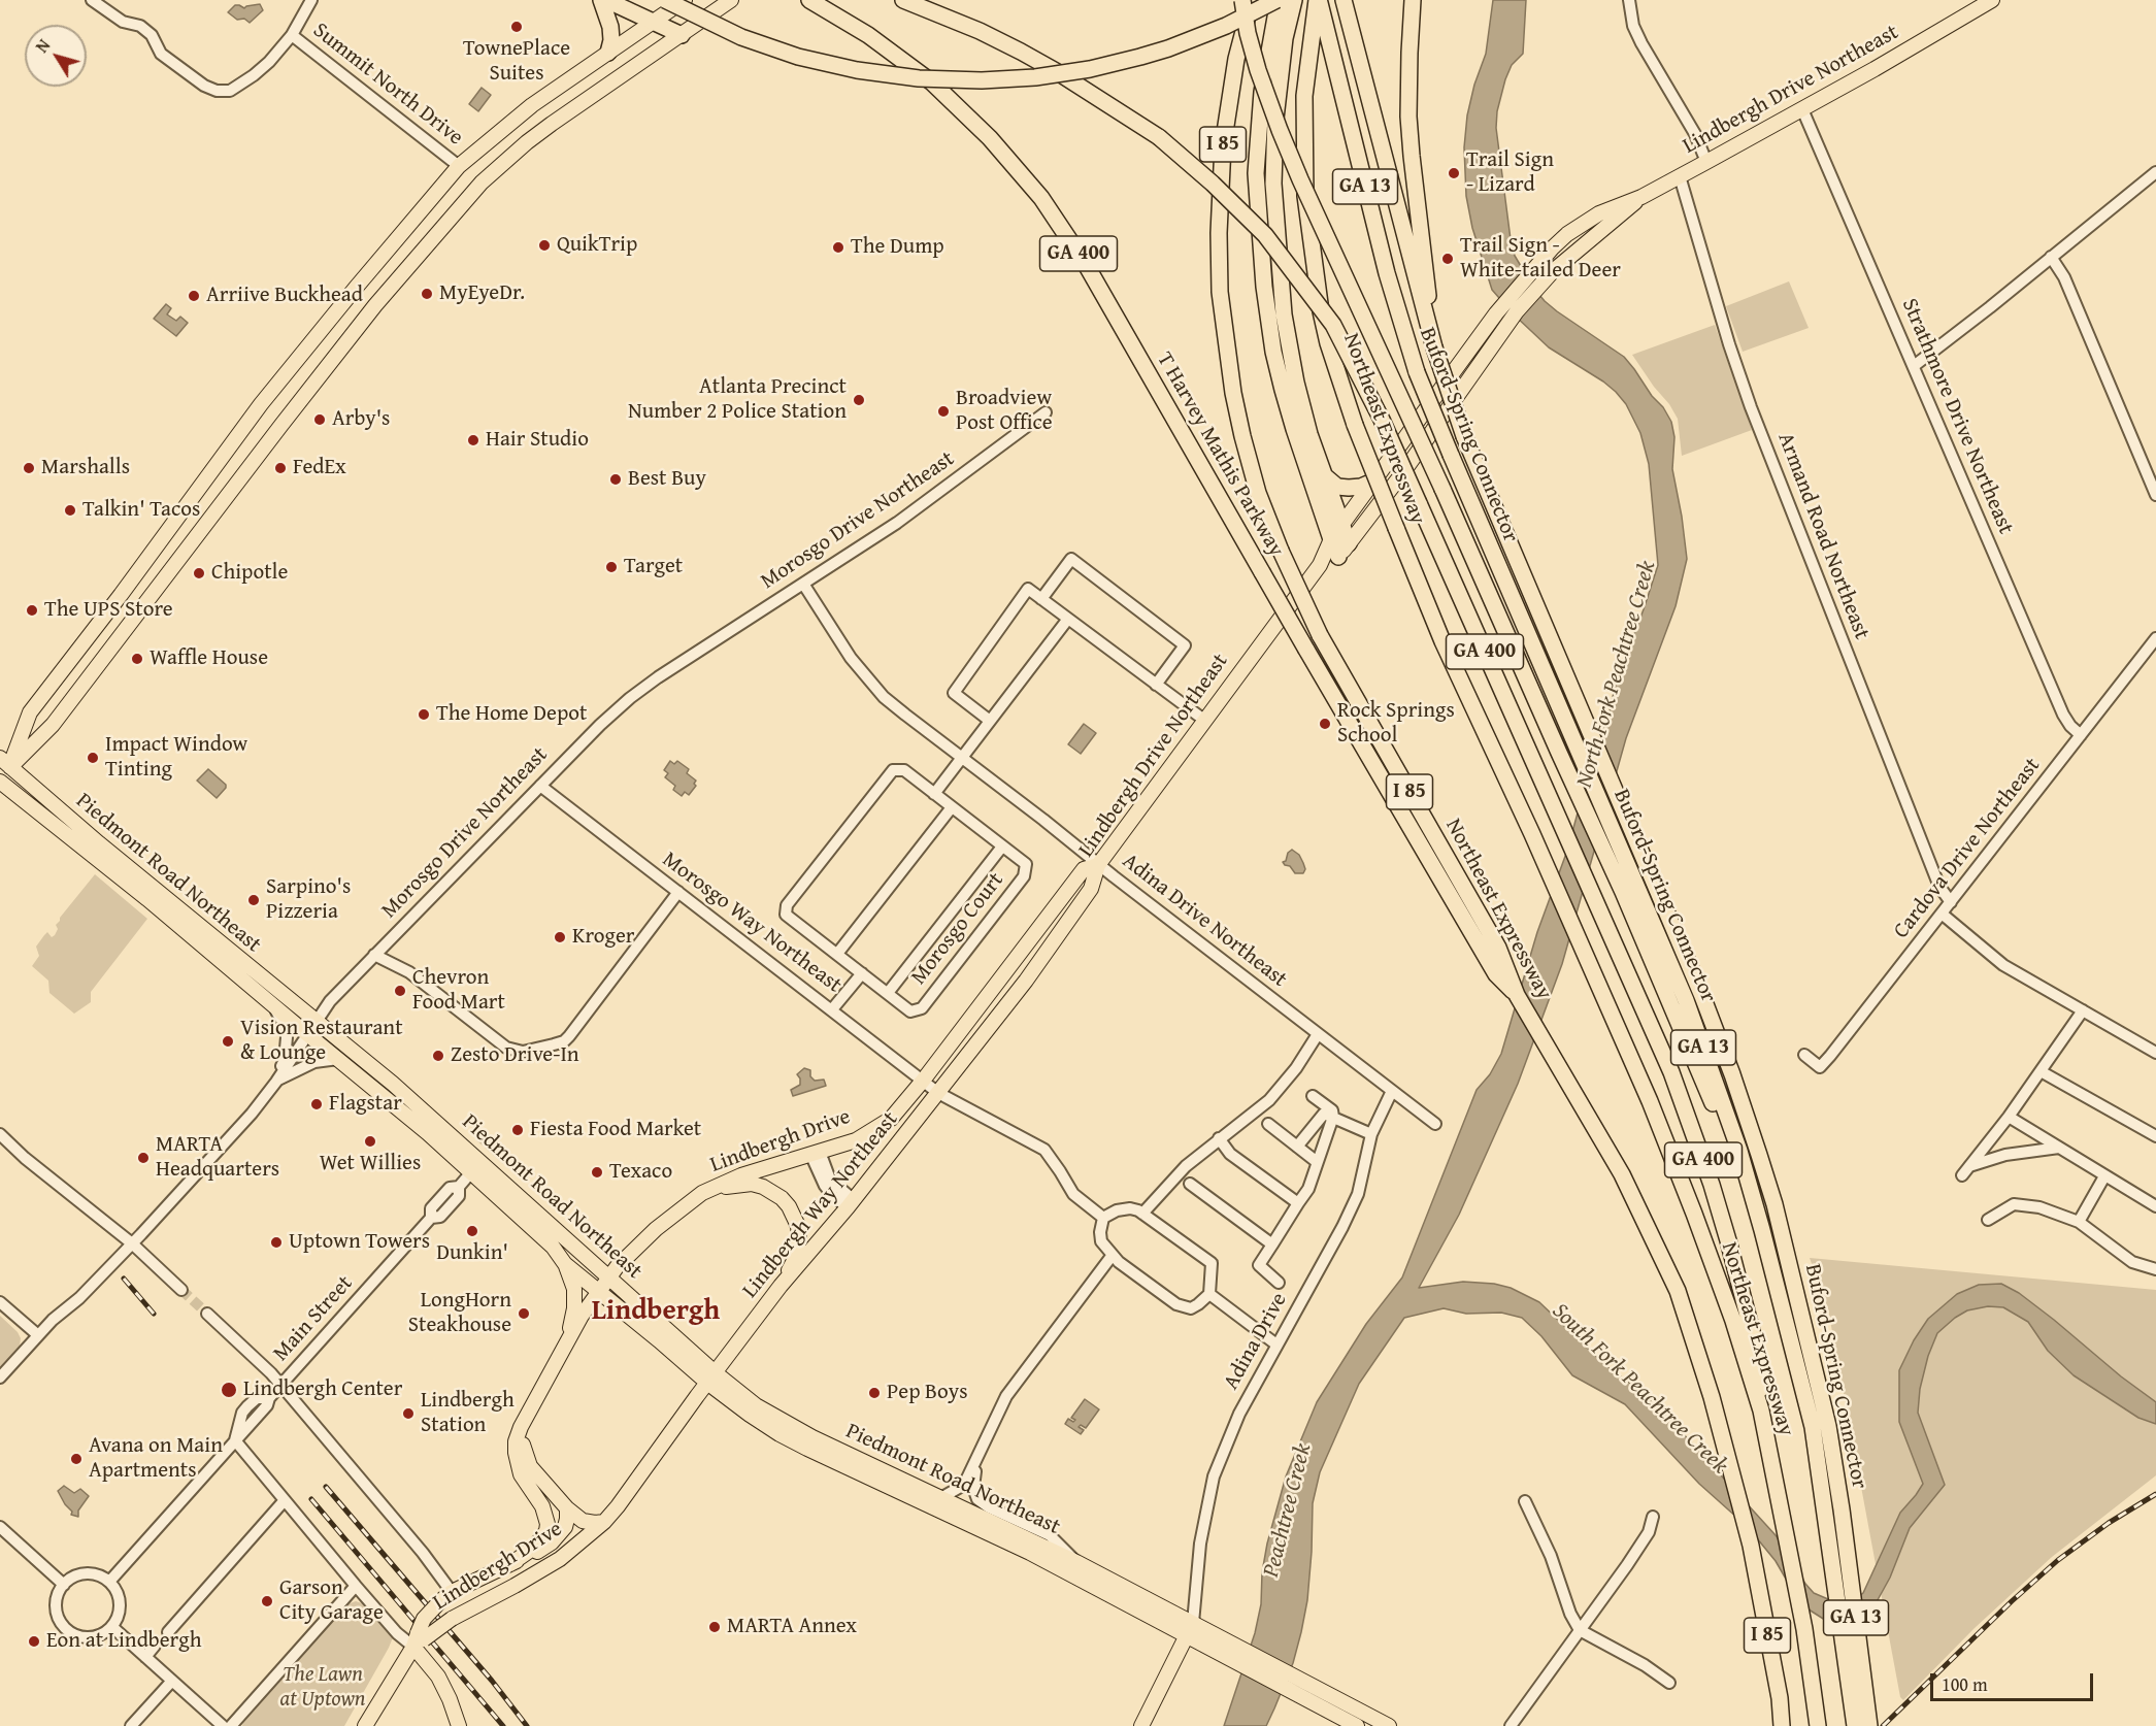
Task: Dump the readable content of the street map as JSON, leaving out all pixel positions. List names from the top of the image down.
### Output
{
  "streets": {
    "highway": [
      "I 85",
      "GA 13",
      "GA 400",
      "Northeast Expressway",
      "Buford-Spring Connector",
      "T Harvey Mathis Parkway"
    ],
    "main road": [
      "Lindbergh Drive Northeast",
      "Piedmont Road Northeast",
      "Lindbergh Drive",
      "Lindbergh Way Northeast"
    ],
    "street": [
      "Summit North Drive",
      "Strathmore Drive Northeast",
      "Morosgo Drive Northeast",
      "Armand Road Northeast",
      "Cardova Drive Northeast",
      "Adina Drive Northeast",
      "Morosgo Way Northeast",
      "Morosgo Court",
      "Main Street",
      "Adina Drive"
    ]
  },
  "crossings": [
    ["Lindbergh Drive Northeast", "Strathmore Drive Northeast"],
    ["Lindbergh Drive Northeast", "Armand Road Northeast"],
    ["Lindbergh Drive Northeast", "Adina Drive Northeast"],
    ["Lindbergh Drive Northeast", "Morosgo Way Northeast"],
    ["Lindbergh Drive Northeast", "Lindbergh Drive"],
    ["Lindbergh Drive Northeast", "Lindbergh Way Northeast"],
    ["GA 400", "Northeast Expressway"],
    ["Strathmore Drive Northeast", "Cardova Drive Northeast"],
    ["Northeast Expressway", "Buford-Spring Connector"],
    ["Northeast Expressway", "T Harvey Mathis Parkway"],
    ["Morosgo Drive Northeast", "Piedmont Road Northeast"],
    ["Morosgo Drive Northeast", "Adina Drive Northeast"],
    ["Morosgo Drive Northeast", "Morosgo Way Northeast"],
    ["Armand Road Northeast", "Cardova Drive Northeast"],
    ["Piedmont Road Northeast", "Lindbergh Drive"],
    ["Piedmont Road Northeast", "Lindbergh Way Northeast"],
    ["Piedmont Road Northeast", "Main Street"],
    ["Piedmont Road Northeast", "Adina Drive"],
    ["Adina Drive Northeast", "Lindbergh Drive"],
    ["Adina Drive Northeast", "Adina Drive"],
    ["Morosgo Way Northeast", "Lindbergh Drive"],
    ["Morosgo Way Northeast", "Lindbergh Way Northeast"],
    ["Lindbergh Drive", "Lindbergh Way Northeast"]
  ],
  "districts": ["Lindbergh"],
  "water": ["North Fork Peachtree Creek", "South Fork Peachtree Creek", "Peachtree Creek"],
  "parks": ["The Lawn at Uptown"],
  "places": [
    "TownePlace Suites",
    "Trail Sign - Lizard",
    "QuikTrip",
    "The Dump",
    "Trail Sign - White-tailed Deer",
    "MyEyeDr.",
    "Arriive Buckhead",
    "Atlanta Precinct Number 2 Police Station",
    "Broadview Post Office",
    "Arby's",
    "Hair Studio",
    "Marshalls",
    "FedEx",
    "Best Buy",
    "Talkin' Tacos",
    "Target",
    "Chipotle",
    "The UPS Store",
    "Waffle House",
    "The Home Depot",
    "Rock Springs School",
    "Impact Window Tinting",
    "Sarpino's Pizzeria",
    "Kroger",
    "Chevron Food Mart",
    "Vision Restaurant & Lounge",
    "Zesto Drive-In",
    "Flagstar",
    "Fiesta Food Market",
    "Wet Willies",
    "MARTA Headquarters",
    "Texaco",
    "Dunkin'",
    "Uptown Towers",
    "LongHorn Steakhouse",
    "Lindbergh Center",
    "Pep Boys",
    "Lindbergh Station",
    "Avana on Main Apartments",
    "Garson City Garage",
    "MARTA Annex",
    "Eon at Lindbergh"
  ],
  "scale_bar": "100 m",
  "north": "top left"
}
